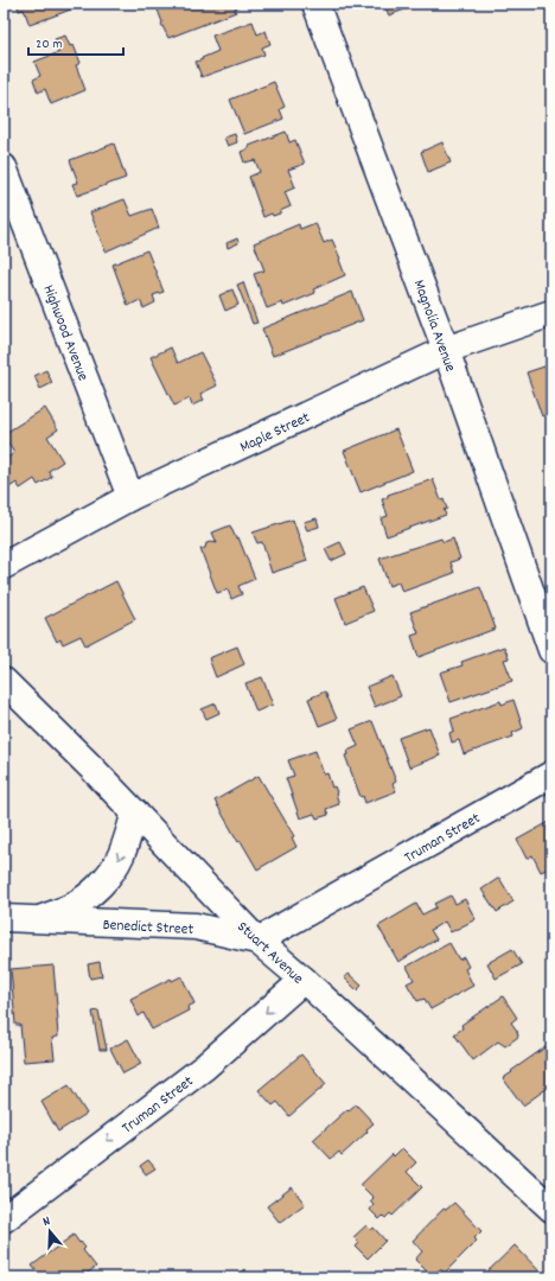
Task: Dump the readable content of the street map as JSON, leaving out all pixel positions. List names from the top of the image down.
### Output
{
  "streets": {
    "street": [
      "Magnolia Avenue",
      "Highwood Avenue",
      "Maple Street",
      "Truman Street",
      "Benedict Street",
      "Stuart Avenue"
    ]
  },
  "crossings": [
    ["Magnolia Avenue", "Maple Street"],
    ["Highwood Avenue", "Maple Street"],
    ["Truman Street", "Benedict Street"],
    ["Truman Street", "Stuart Avenue"],
    ["Benedict Street", "Stuart Avenue"]
  ],
  "one_way": ["Truman Street", "Benedict Street"],
  "scale_bar": "20 m",
  "north": "top"
}
